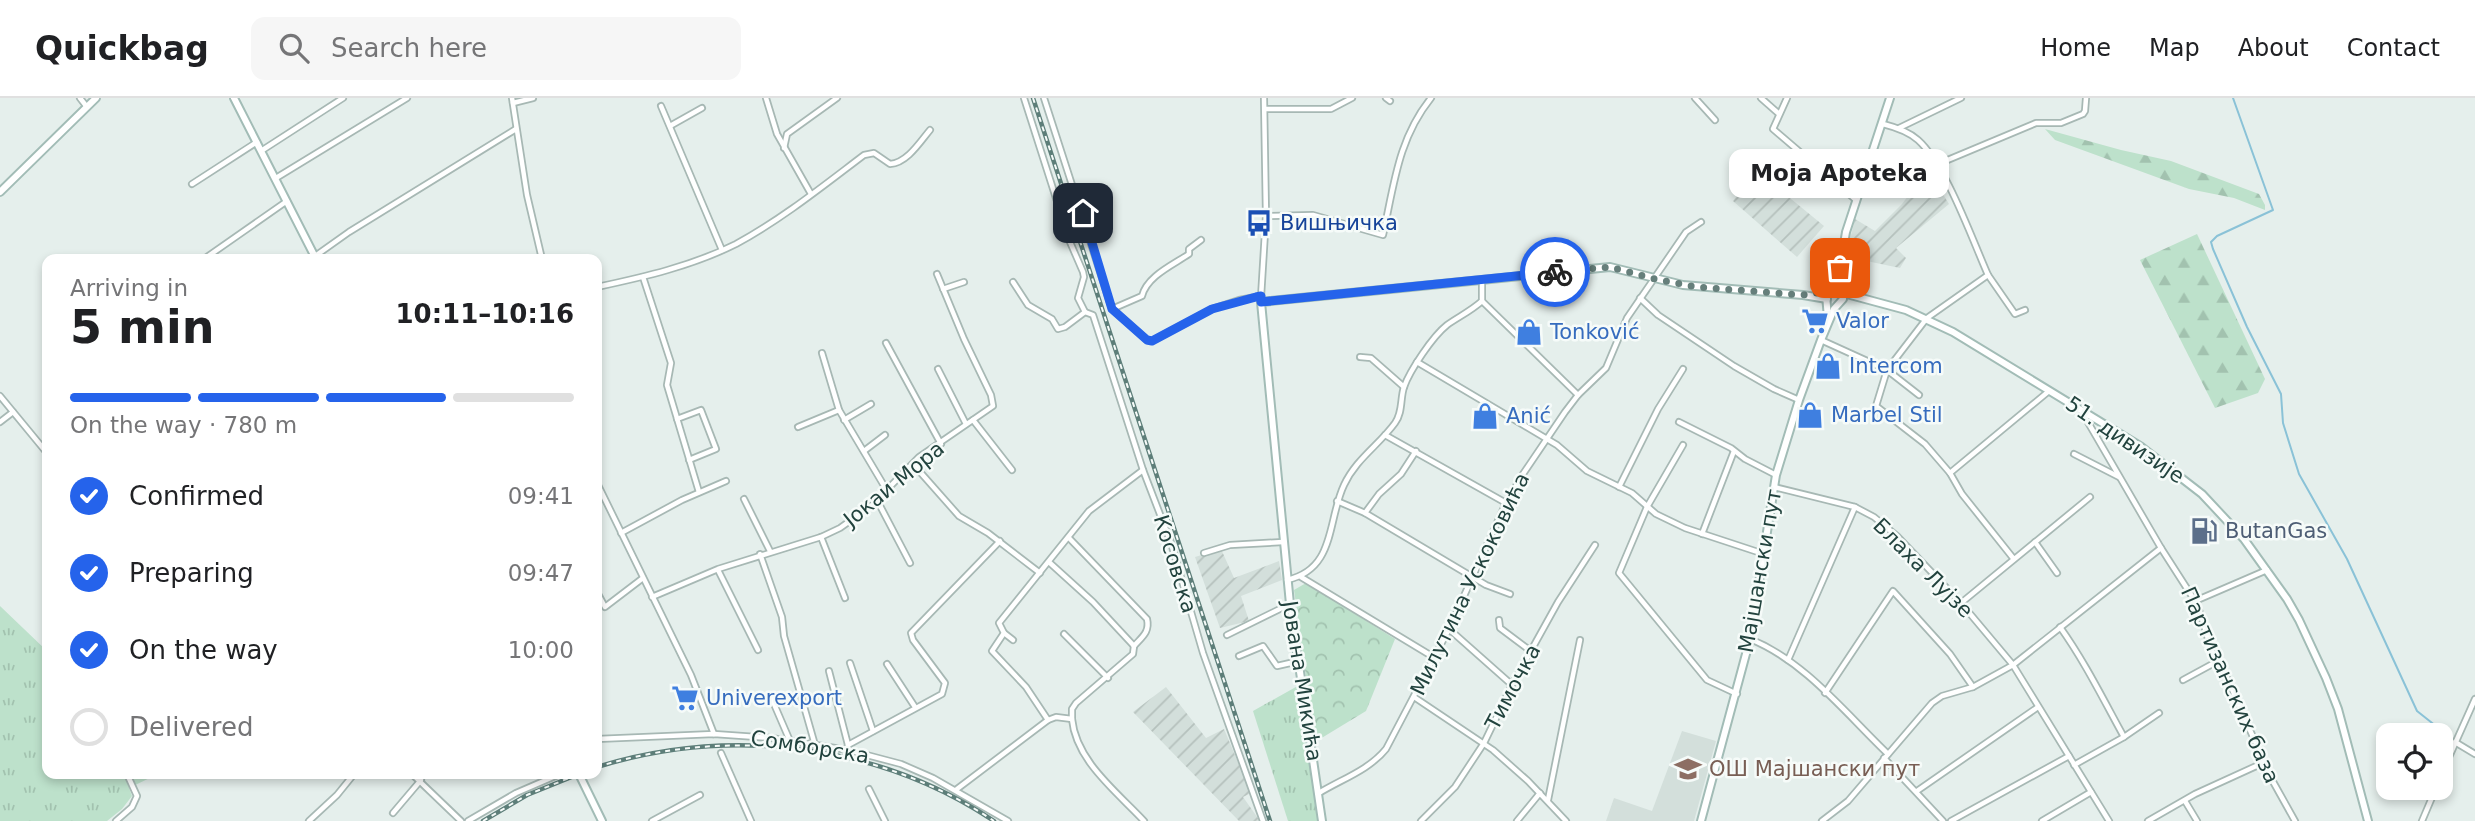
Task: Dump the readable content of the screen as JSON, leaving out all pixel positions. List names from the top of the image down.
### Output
{
  "streets": {
    "street": [
      "51. дивизије",
      "Јокаи Мора",
      "Косовска",
      "Блаха Лујзе",
      "Мајшански пут",
      "Милутина Ускоковића",
      "Јована Микића",
      "Партизанских база",
      "Тимочка",
      "Сомборска"
    ]
  },
  "crossings": [
    ["51. дивизије", "Мајшански пут"],
    ["51. дивизије", "Партизанских база"],
    ["Блаха Лујзе", "Мајшански пут"],
    ["Милутина Ускоковића", "Јована Микића"]
  ],
  "places": {
    "bus stop": ["Вишњичка"],
    "other": ["Moja Apoteka"],
    "supermarket": ["Valor", "Univerexport"],
    "shop": [
      "Tonković",
      "Intercom",
      "Marbel Stil",
      "Anić"
    ],
    "fuel station": ["ButanGas"],
    "school or university": ["ОШ Мајшански пут"]
  },
  "page": {
    "header": "Quickbag",
    "search": "Search here",
    "nav": [
      "Home",
      "Map",
      "About",
      "Contact"
    ],
    "bubble": "Moja Apoteka",
    "heading": ["5 min", "Arriving in", "10:11–10:16"],
    "bar": "On the way · 780 m",
    "list": [
      ["Confirmed", "09:41"],
      ["Preparing", "09:47"],
      ["On the way", "10:00"],
      "Delivered"
    ]
  }
}
